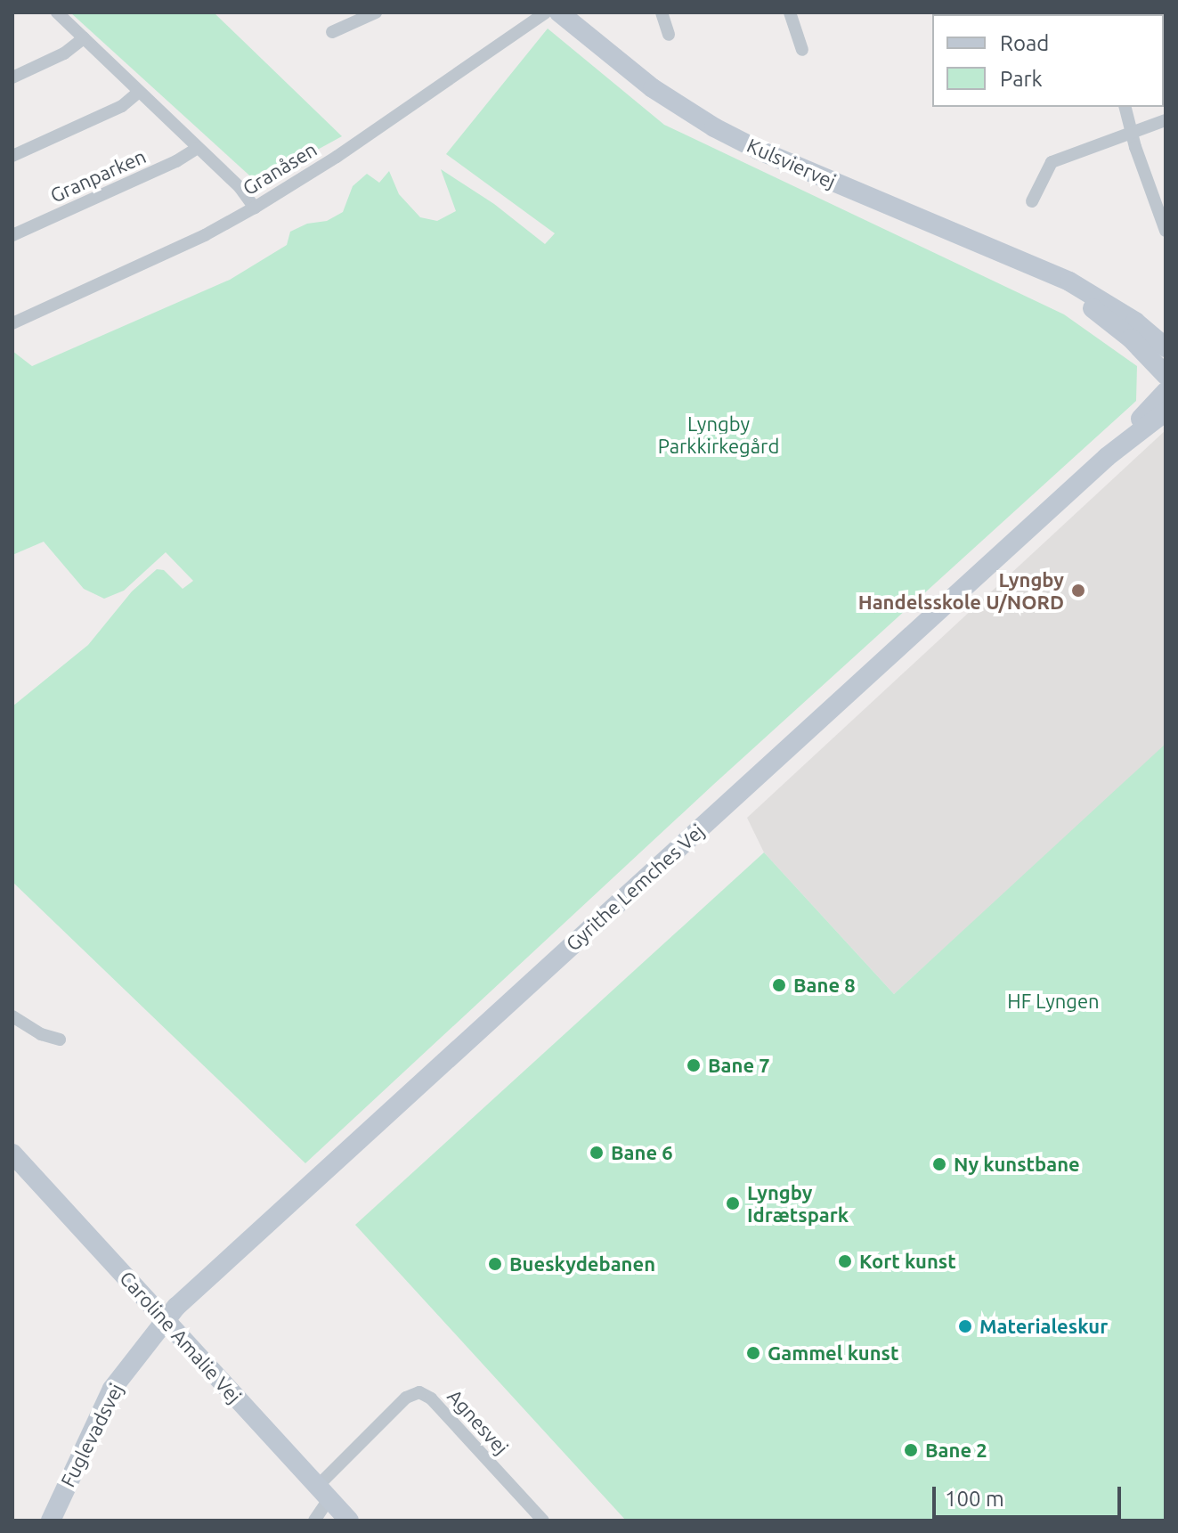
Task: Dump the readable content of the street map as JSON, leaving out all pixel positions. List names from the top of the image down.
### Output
{
  "streets": {
    "street": [
      "Kulsviervej",
      "Granåsen",
      "Granparken",
      "Gyrithe Lemches Vej",
      "Caroline Amalie Vej",
      "Agnesvej",
      "Fuglevadsvej"
    ]
  },
  "crossings": [
    ["Gyrithe Lemches Vej", "Caroline Amalie Vej"],
    ["Gyrithe Lemches Vej", "Fuglevadsvej"],
    ["Caroline Amalie Vej", "Agnesvej"],
    ["Caroline Amalie Vej", "Fuglevadsvej"]
  ],
  "parks": ["Lyngby Parkkirkegård", "HF Lyngen"],
  "places": [
    "Lyngby Handelsskole U/NORD",
    "Bane 8",
    "Bane 7",
    "Bane 6",
    "Ny kunstbane",
    "Lyngby Idrætspark",
    "Kort kunst",
    "Bueskydebanen",
    "Materialeskur",
    "Gammel kunst",
    "Bane 2"
  ],
  "legend": ["Road", "Park"],
  "scale_bar": "100 m"
}
